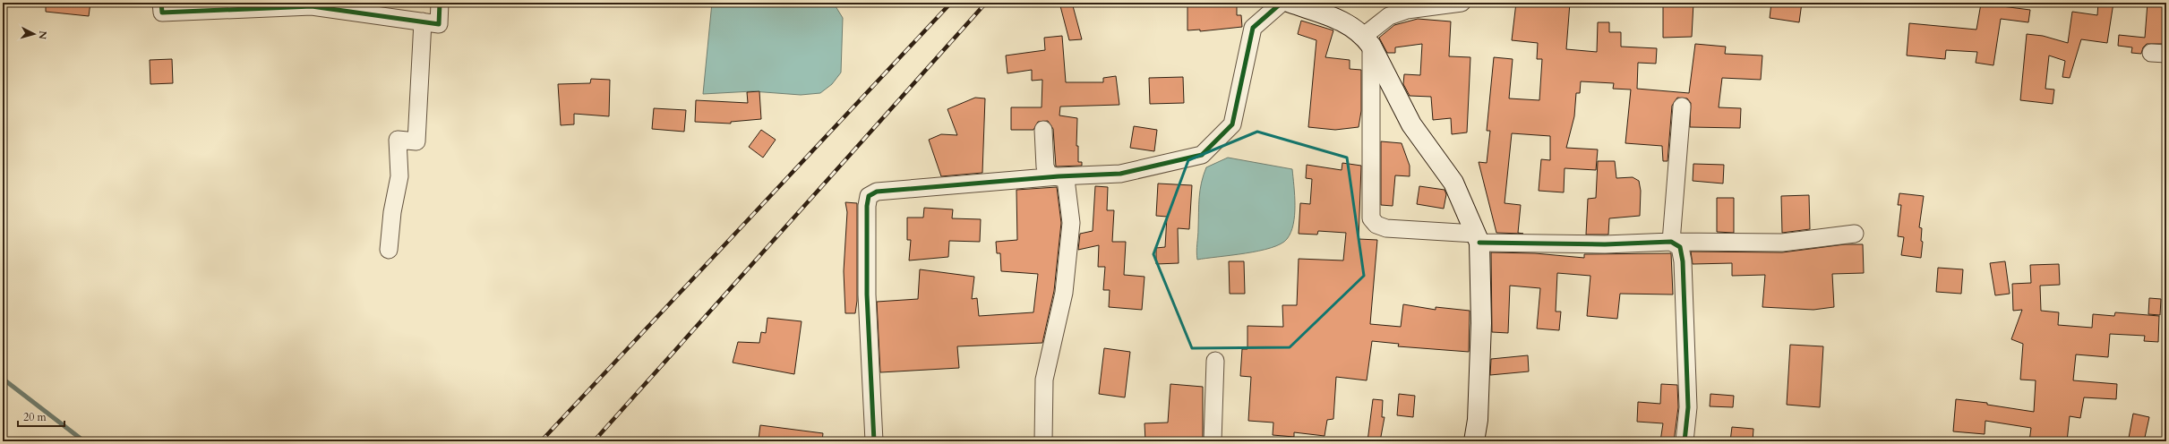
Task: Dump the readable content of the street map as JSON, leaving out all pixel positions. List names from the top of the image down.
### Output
{
  "scale_bar": "20 m",
  "north": "right"
}
